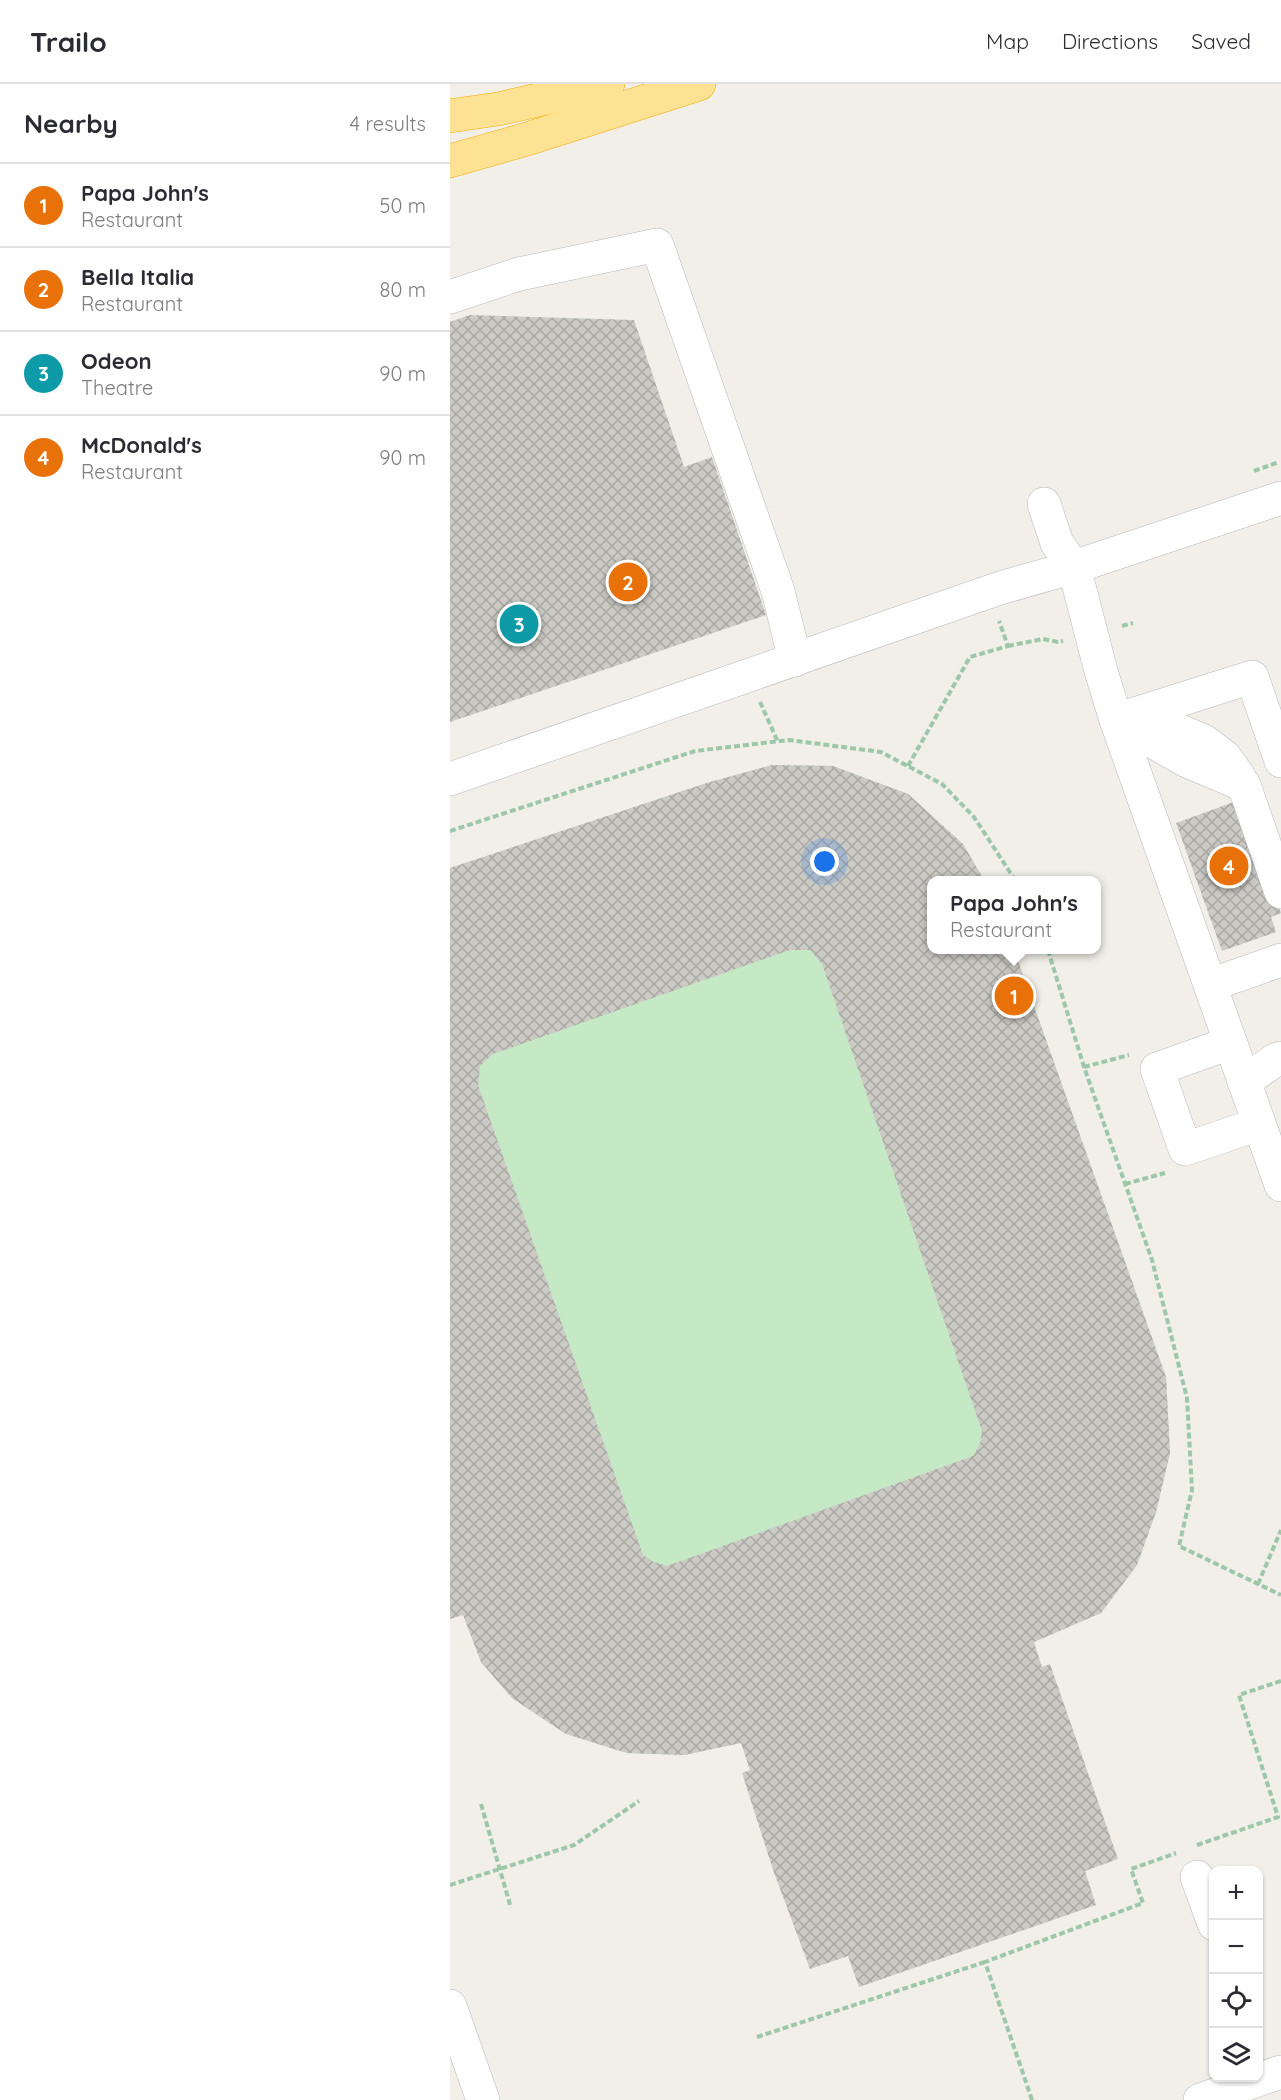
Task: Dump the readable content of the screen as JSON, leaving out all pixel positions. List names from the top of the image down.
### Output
{
  "page": {
    "header": "Trailo",
    "nav": ["Map", "Directions", "Saved"],
    "heading": ["Nearby", "4 results"],
    "list": [
      {
        "mark": "1",
        "name": "Papa John's",
        "note": "Restaurant",
        "value": "50 m"
      },
      {
        "mark": "2",
        "name": "Bella Italia",
        "note": "Restaurant",
        "value": "80 m"
      },
      {
        "mark": "3",
        "name": "Odeon",
        "note": "Theatre",
        "value": "90 m"
      },
      {
        "mark": "4",
        "name": "McDonald's",
        "note": "Restaurant",
        "value": "90 m"
      }
    ],
    "pins": [
      "2",
      "3",
      "4",
      "1"
    ],
    "popup": ["Papa John's", "Restaurant"],
    "map_buttons": ["+", "−"]
  }
}
